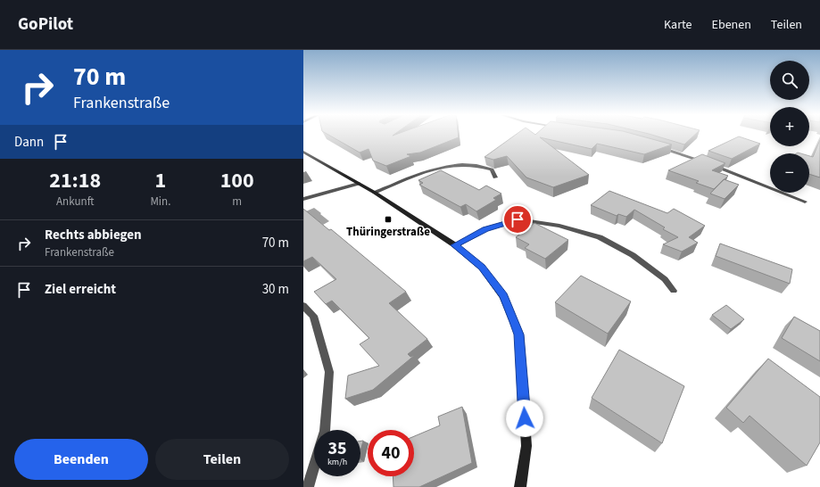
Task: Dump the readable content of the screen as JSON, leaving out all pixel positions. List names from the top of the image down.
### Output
{
  "places": {
    "transit": ["Thüringerstraße"]
  },
  "page": {
    "header": "GoPilot",
    "nav": ["Karte", "Ebenen", "Teilen"],
    "turn": ["70 m", "Frankenstraße"],
    "map_buttons": ["+", "−"],
    "then": "Dann",
    "eta": [
      "21:18",
      "Ankunft",
      "1",
      "Min.",
      "100",
      "m"
    ],
    "list": [
      {
        "name": "Rechts abbiegen",
        "note": "Frankenstraße",
        "value": "70 m"
      },
      {
        "name": "Ziel erreicht",
        "value": "30 m"
      }
    ],
    "speed": "35 km/h",
    "limit": "40",
    "buttons": ["Beenden", "Teilen"]
  }
}
